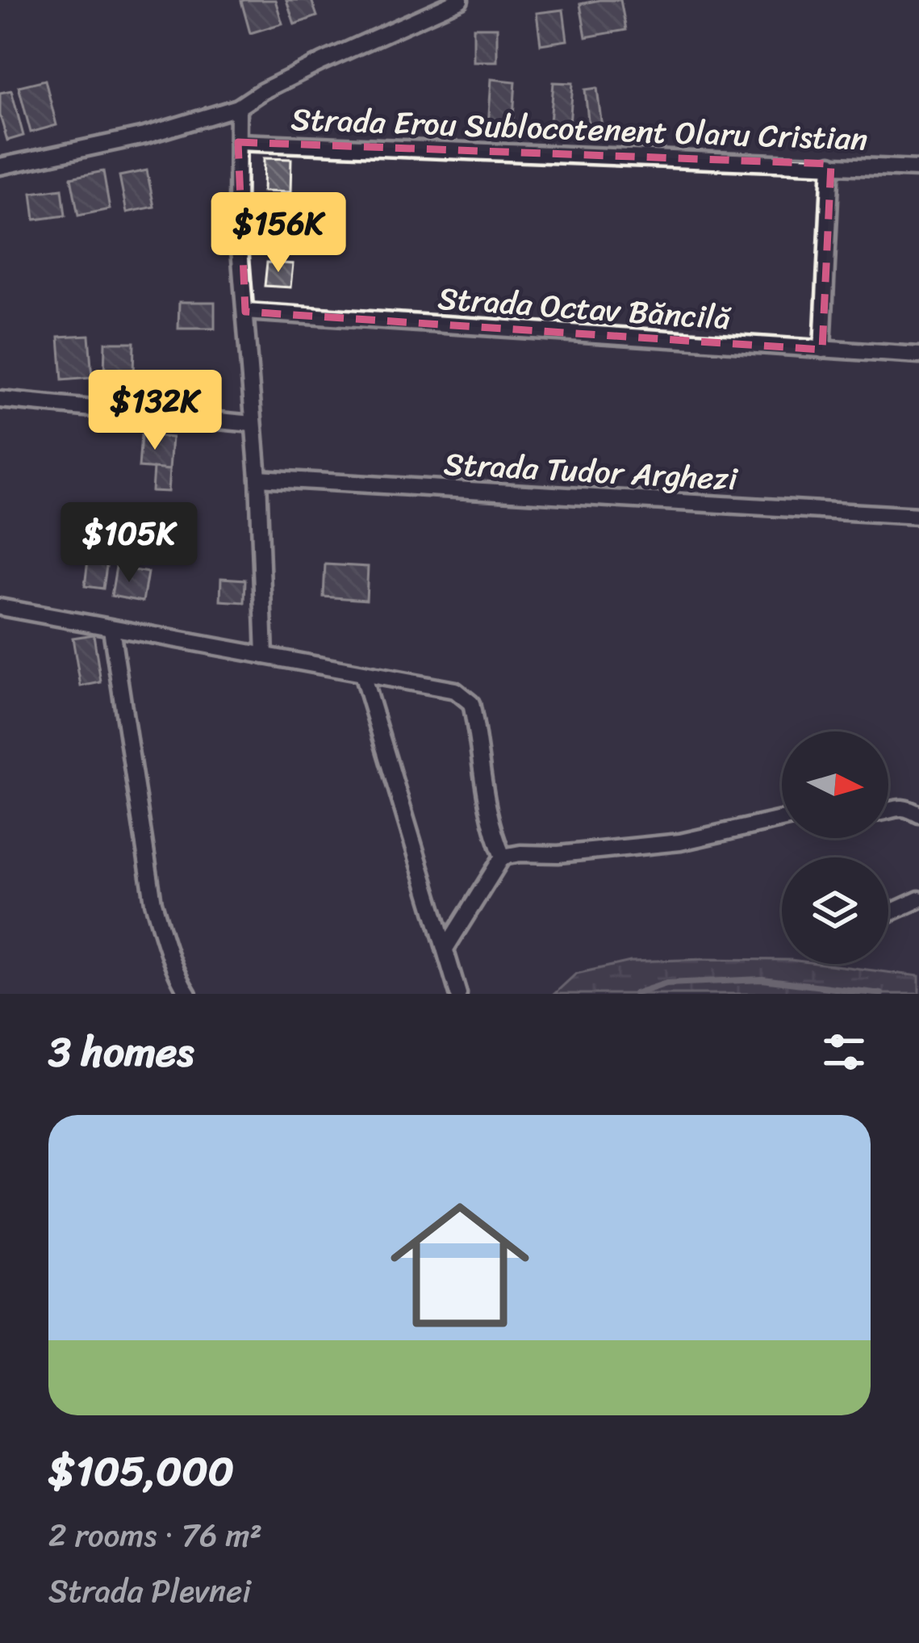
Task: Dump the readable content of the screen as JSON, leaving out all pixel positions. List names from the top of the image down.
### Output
{
  "streets": {
    "street": ["Strada Erou Sublocotenent Olaru Cristian", "Strada Octav Băncilă", "Strada Tudor Arghezi"]
  },
  "north": "right",
  "page": {
    "price": ["$156K", "$132K", "$105K"],
    "heading": "3 homes",
    "list": [
      {
        "name": "$105,000",
        "note": "2 rooms · 76 m² · Strada Plevnei"
      }
    ]
  }
}
